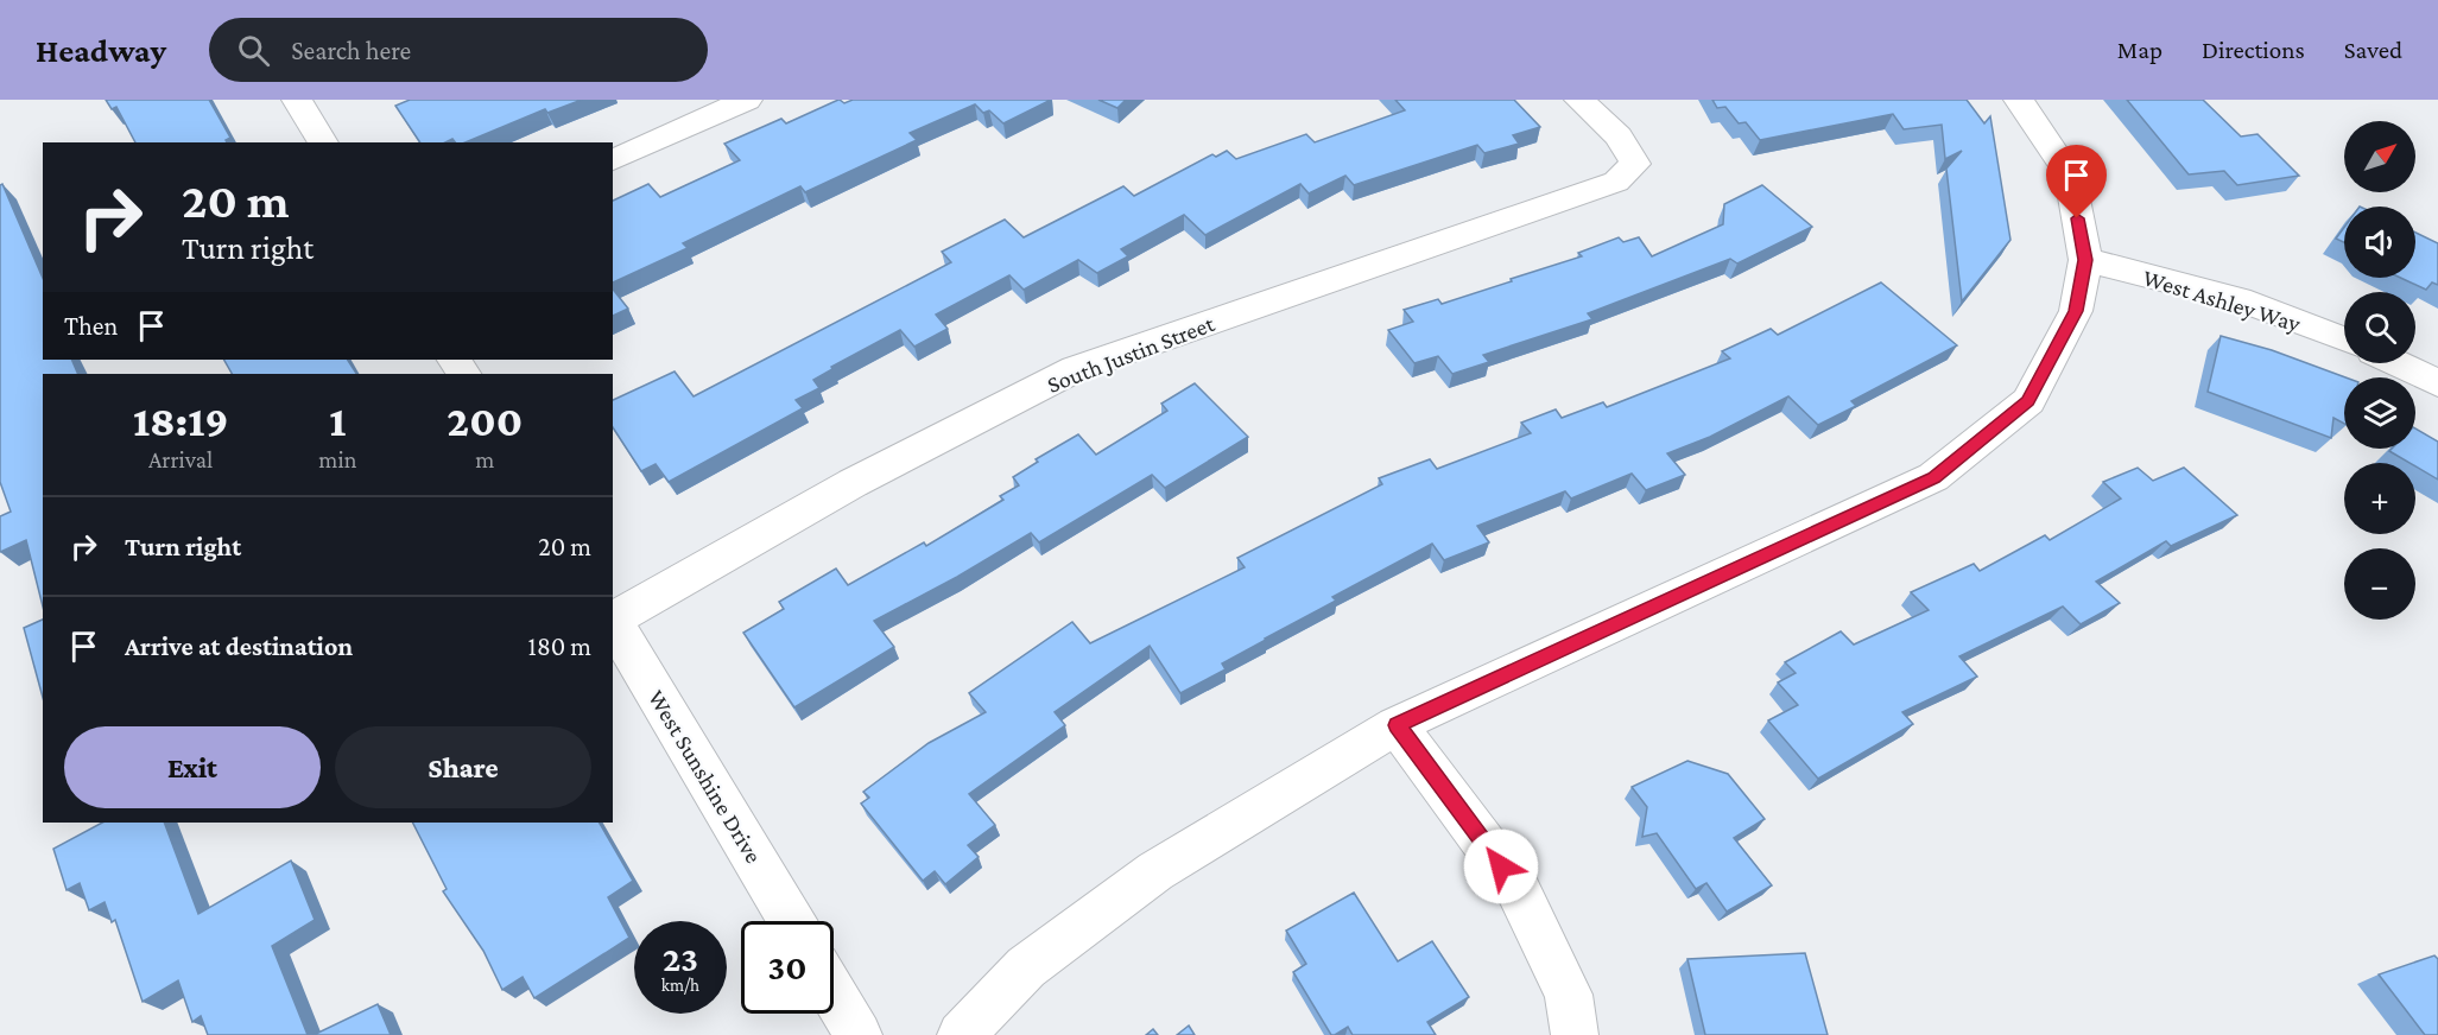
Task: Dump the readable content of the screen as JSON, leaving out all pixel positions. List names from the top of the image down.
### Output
{
  "streets": {
    "street": ["West Ashley Way", "South Justin Street", "West Sunshine Drive"]
  },
  "north": "top right",
  "page": {
    "header": "Headway",
    "search": "Search here",
    "nav": ["Map", "Directions", "Saved"],
    "map_buttons": ["+", "−"],
    "turn": ["20 m", "Turn right"],
    "then": "Then",
    "eta": [
      "18:19",
      "Arrival",
      "1",
      "min",
      "200",
      "m"
    ],
    "list": [
      {
        "name": "Turn right",
        "value": "20 m"
      },
      {
        "name": "Arrive at destination",
        "value": "180 m"
      }
    ],
    "buttons": ["Exit", "Share"],
    "speed": "23 km/h",
    "limit": "30"
  }
}
